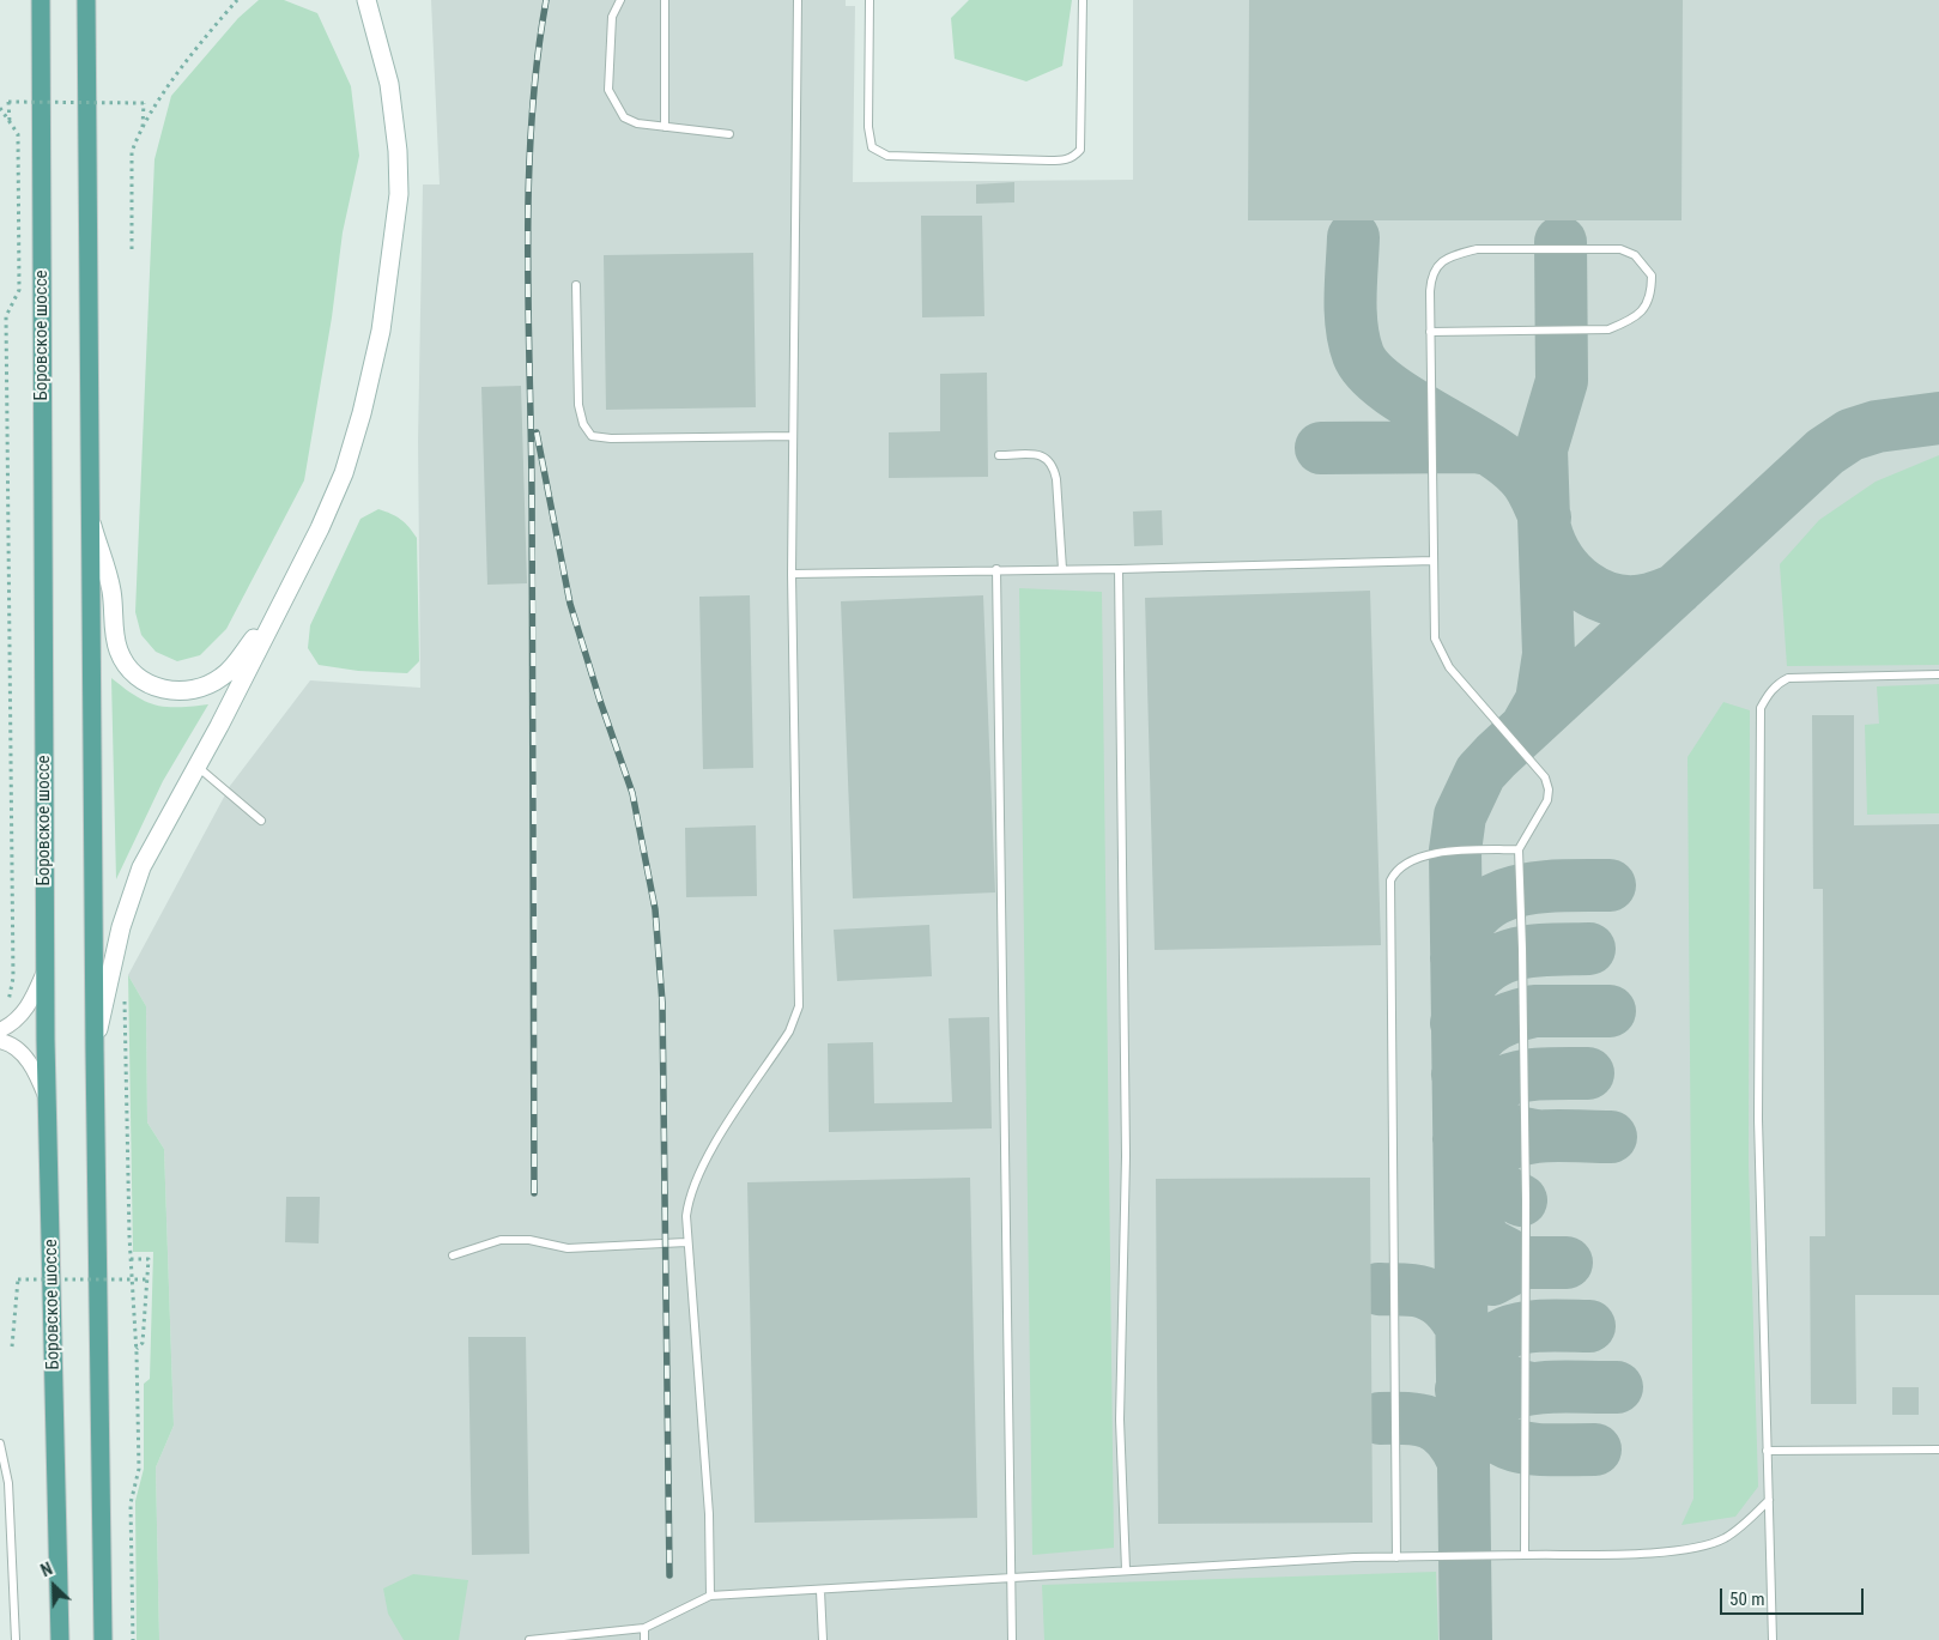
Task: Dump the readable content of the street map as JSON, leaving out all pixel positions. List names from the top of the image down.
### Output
{
  "streets": {
    "main road": ["Боровское шоссе"]
  },
  "scale_bar": "50 m",
  "north": "top left"
}
